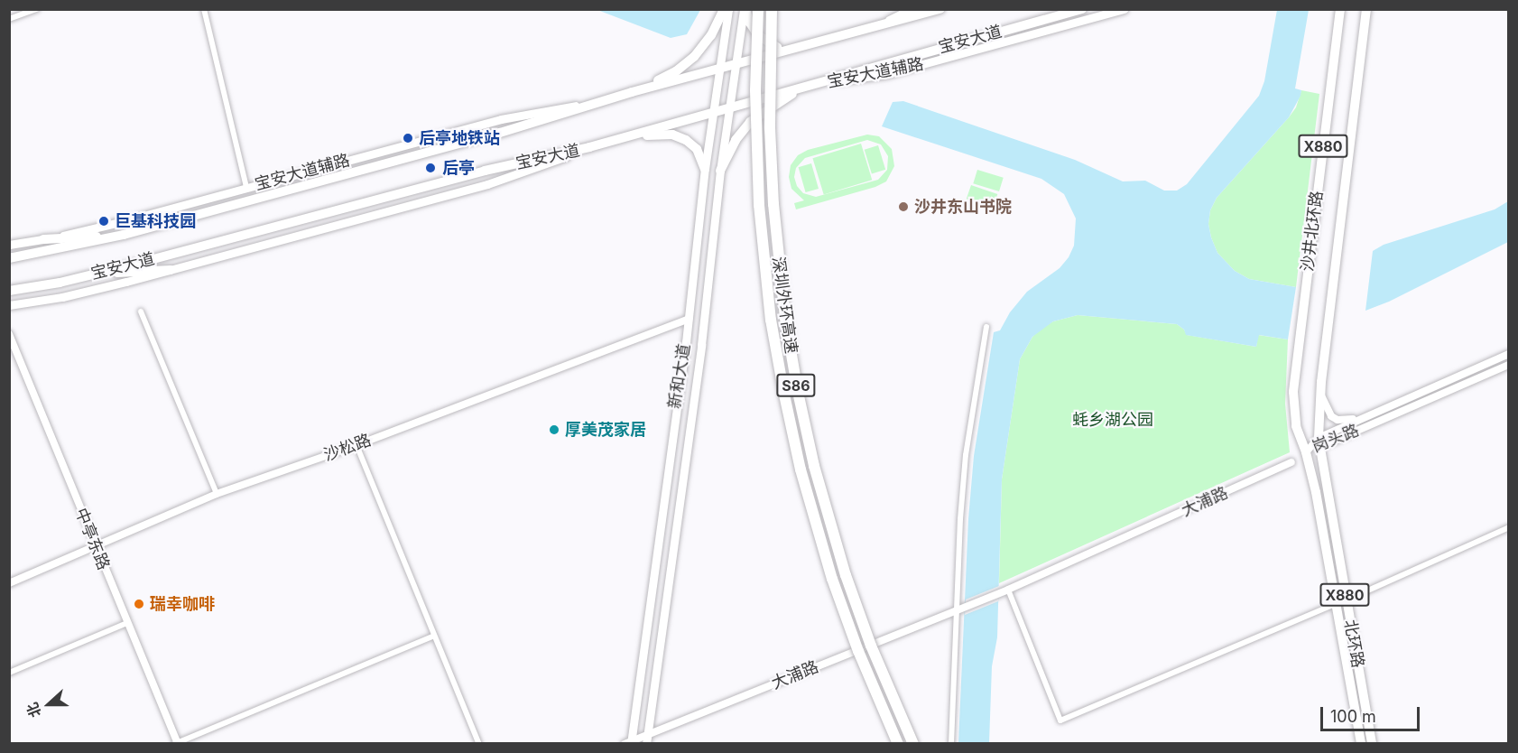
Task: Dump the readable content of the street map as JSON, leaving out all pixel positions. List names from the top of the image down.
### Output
{
  "streets": {
    "highway": ["深圳外环高速", "S86"],
    "main road": [
      "宝安大道",
      "宝安大道辅路",
      "X880",
      "沙井北环路",
      "新和大道",
      "北环路"
    ],
    "street": [
      "岗头路",
      "沙松路",
      "大浦路",
      "中亭东路"
    ]
  },
  "crossings": [
    ["宝安大道", "宝安大道辅路"],
    ["宝安大道", "新和大道"],
    ["沙井北环路", "岗头路"],
    ["沙井北环路", "北环路"],
    ["新和大道", "沙松路"],
    ["新和大道", "大浦路"],
    ["岗头路", "北环路"],
    ["沙松路", "中亭东路"]
  ],
  "parks": ["蚝乡湖公园"],
  "places": [
    "后亭地铁站",
    "后亭",
    "沙井东山书院",
    "巨基科技园",
    "厚美茂家居",
    "瑞幸咖啡"
  ],
  "scale_bar": "100 m",
  "north": "left"
}
